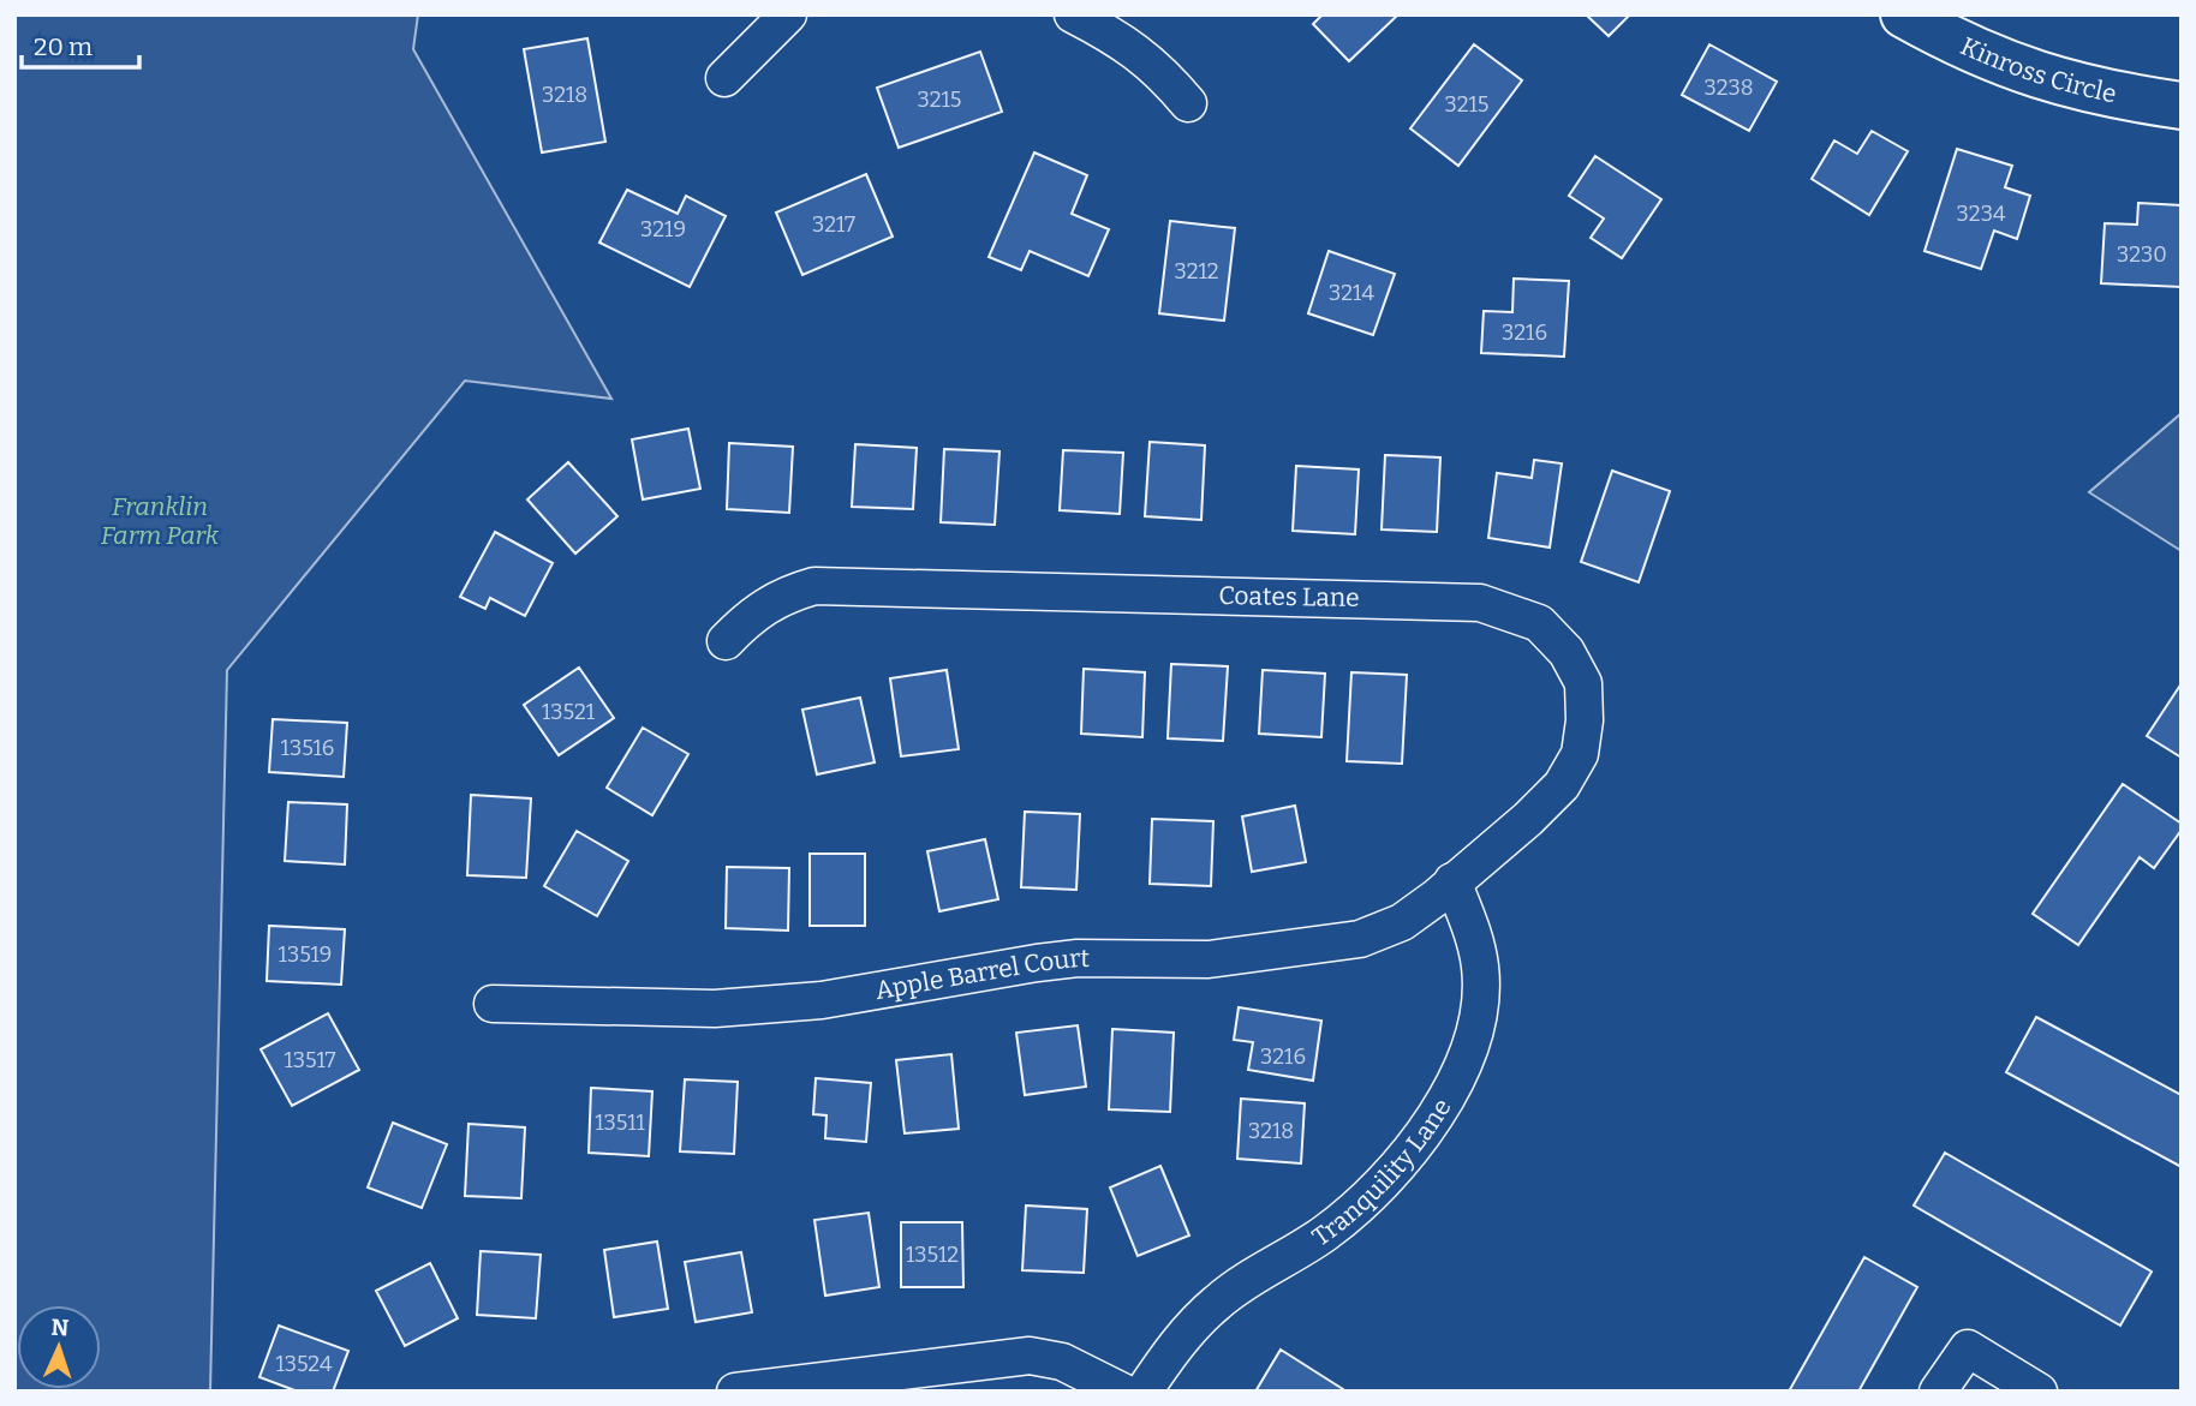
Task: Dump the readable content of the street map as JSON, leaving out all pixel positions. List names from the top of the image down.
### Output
{
  "streets": {
    "street": [
      "Kinross Circle",
      "Coates Lane",
      "Apple Barrel Court",
      "Tranquility Lane"
    ]
  },
  "crossings": [
    ["Coates Lane", "Apple Barrel Court"],
    ["Coates Lane", "Tranquility Lane"],
    ["Apple Barrel Court", "Tranquility Lane"]
  ],
  "parks": ["Franklin Farm Park"],
  "house_numbers": [
    "3238",
    "3218",
    "3215",
    "3215",
    "3234",
    "3217",
    "3219",
    "3230",
    "3212",
    "3214",
    "3216",
    "13521",
    "13516",
    "13519",
    "3216",
    "13517",
    "13511",
    "3218",
    "13512",
    "13524"
  ],
  "scale_bar": "20 m",
  "north": "top"
}
